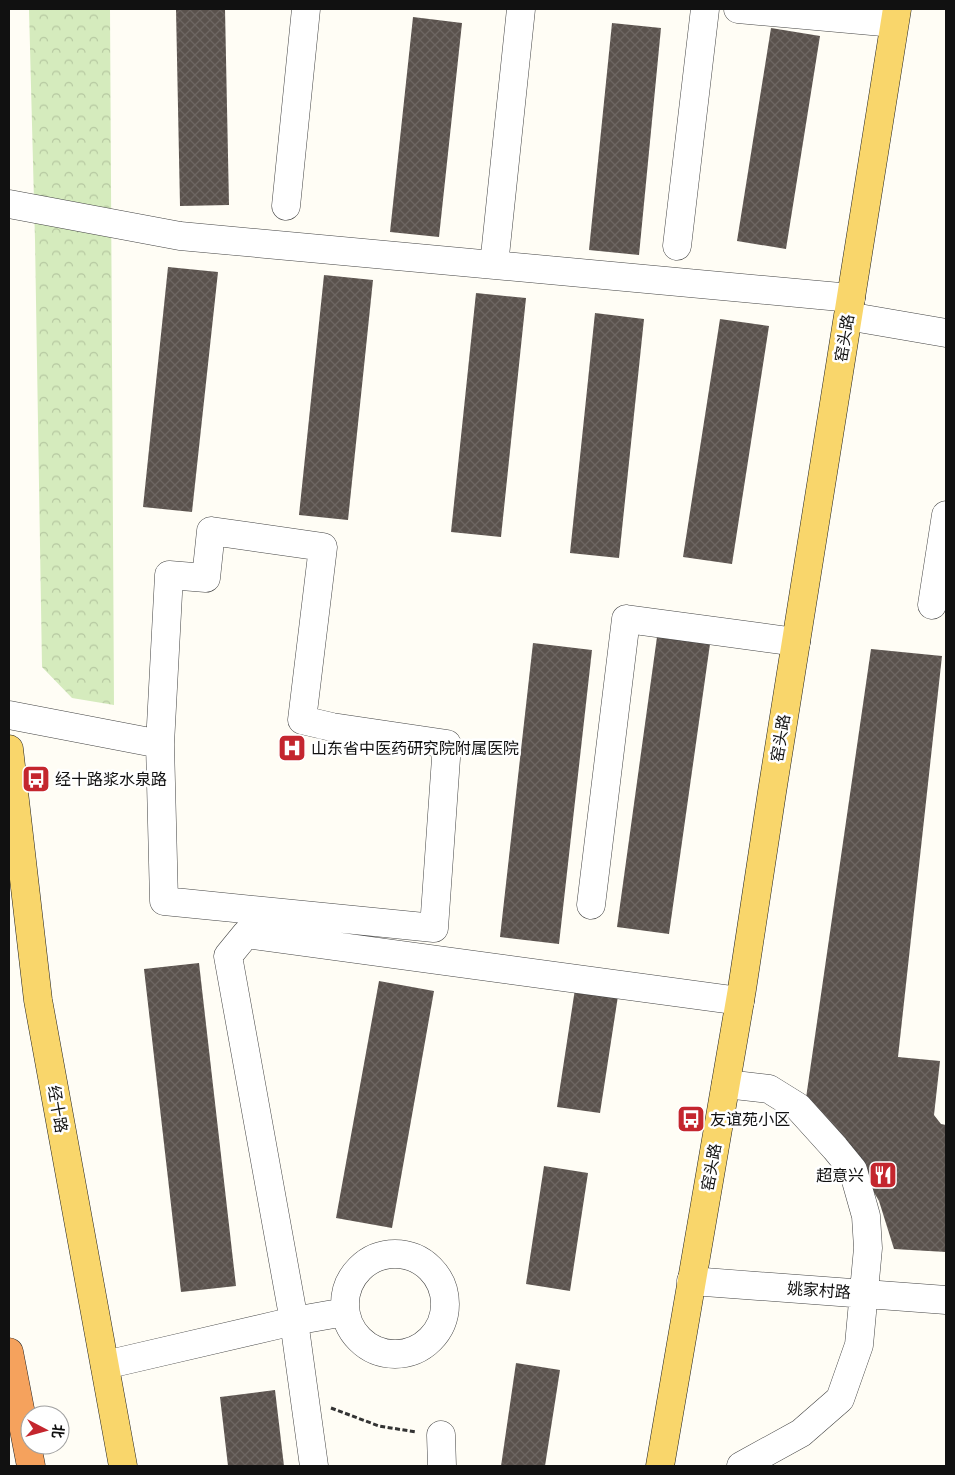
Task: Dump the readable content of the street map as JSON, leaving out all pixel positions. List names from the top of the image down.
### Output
{
  "streets": {
    "main road": ["窑头路", "经十路"],
    "street": ["姚家村路"]
  },
  "crossings": [
    ["窑头路", "姚家村路"]
  ],
  "places": {
    "hospital": ["山东省中医药研究院附属医院"],
    "bus stop": ["经十路浆水泉路", "友谊苑小区"],
    "restaurant": ["超意兴"]
  },
  "north": "right"
}
